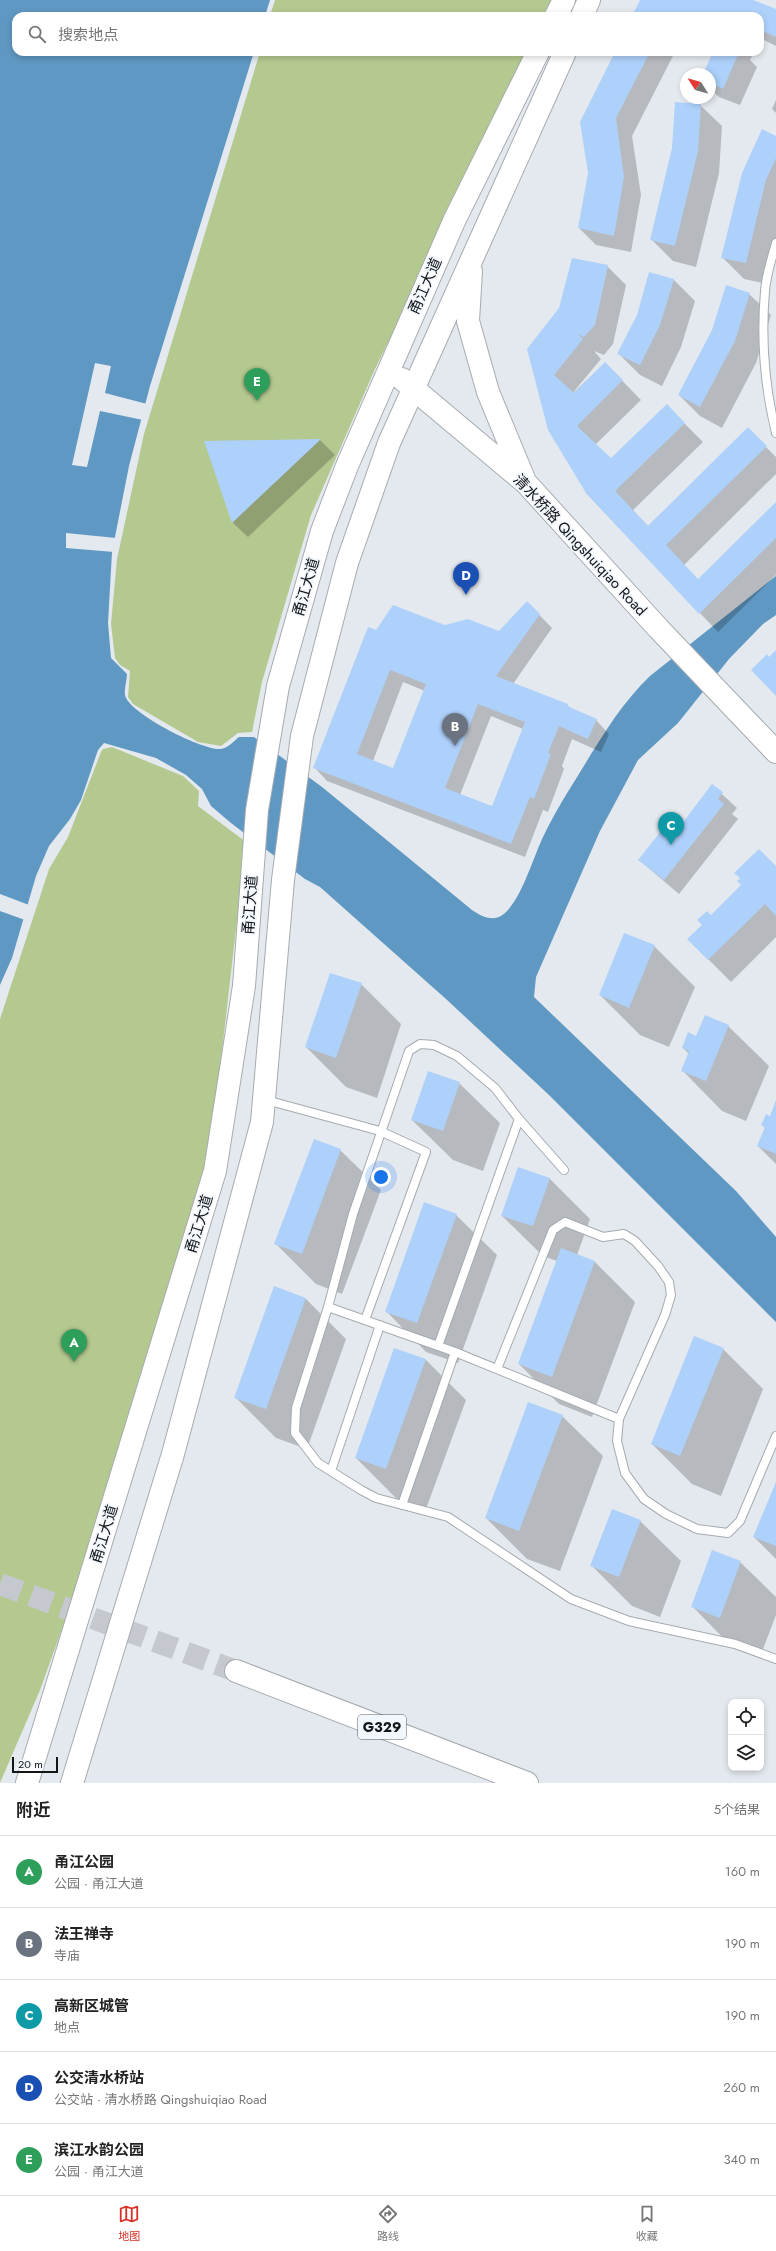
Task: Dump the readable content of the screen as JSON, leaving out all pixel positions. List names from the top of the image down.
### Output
{
  "streets": {
    "main road": ["甬江大道", "清水桥路 Qingshuiqiao Road", "G329"]
  },
  "crossings": [
    ["甬江大道", "清水桥路 Qingshuiqiao Road"]
  ],
  "scale_bar": "20 m",
  "north": "top left",
  "page": {
    "search": "搜索地点",
    "pins": [
      "E",
      "D",
      "B",
      "C",
      "A"
    ],
    "scale": "20 m",
    "heading": ["附近", "5个结果"],
    "list": [
      {
        "mark": "A",
        "name": "甬江公园",
        "note": "公园 · 甬江大道",
        "value": "160 m"
      },
      {
        "mark": "B",
        "name": "法王禅寺",
        "note": "寺庙",
        "value": "190 m"
      },
      {
        "mark": "C",
        "name": "高新区城管",
        "note": "地点",
        "value": "190 m"
      },
      {
        "mark": "D",
        "name": "公交清水桥站",
        "note": "公交站 · 清水桥路 Qingshuiqiao Road",
        "value": "260 m"
      },
      {
        "mark": "E",
        "name": "滨江水韵公园",
        "note": "公园 · 甬江大道",
        "value": "340 m"
      }
    ],
    "nav": ["地图", "路线", "收藏"]
  }
}
